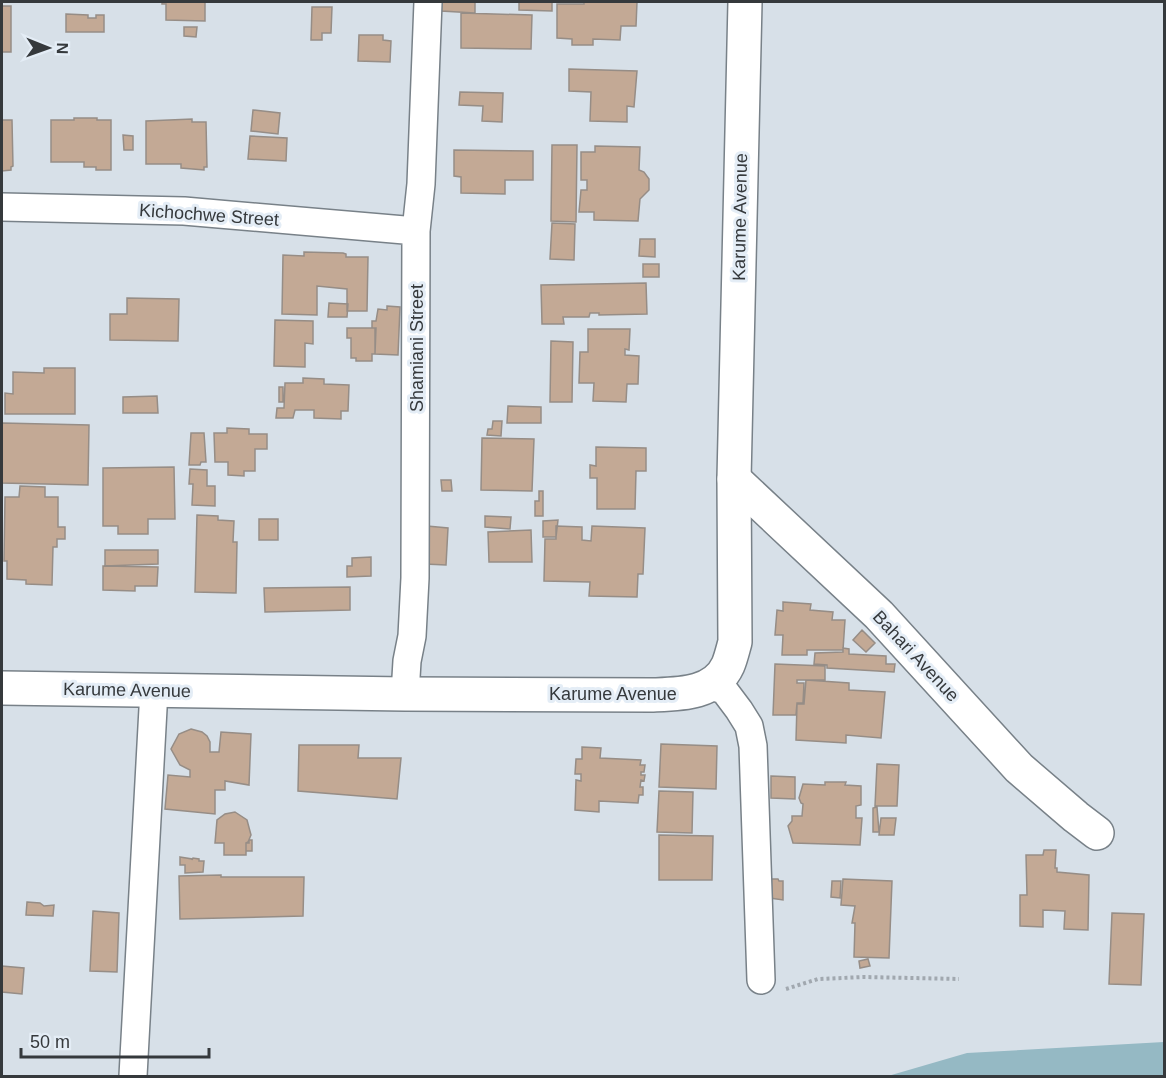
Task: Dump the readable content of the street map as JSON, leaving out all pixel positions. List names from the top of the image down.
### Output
{
  "streets": {
    "main road": ["Karume Avenue", "Bahari Avenue"],
    "street": ["Kichochwe Street", "Shamiani Street"]
  },
  "crossings": [
    ["Kichochwe Street", "Shamiani Street"],
    ["Karume Avenue", "Shamiani Street"],
    ["Karume Avenue", "Bahari Avenue"]
  ],
  "scale_bar": "50 m",
  "north": "right"
}
